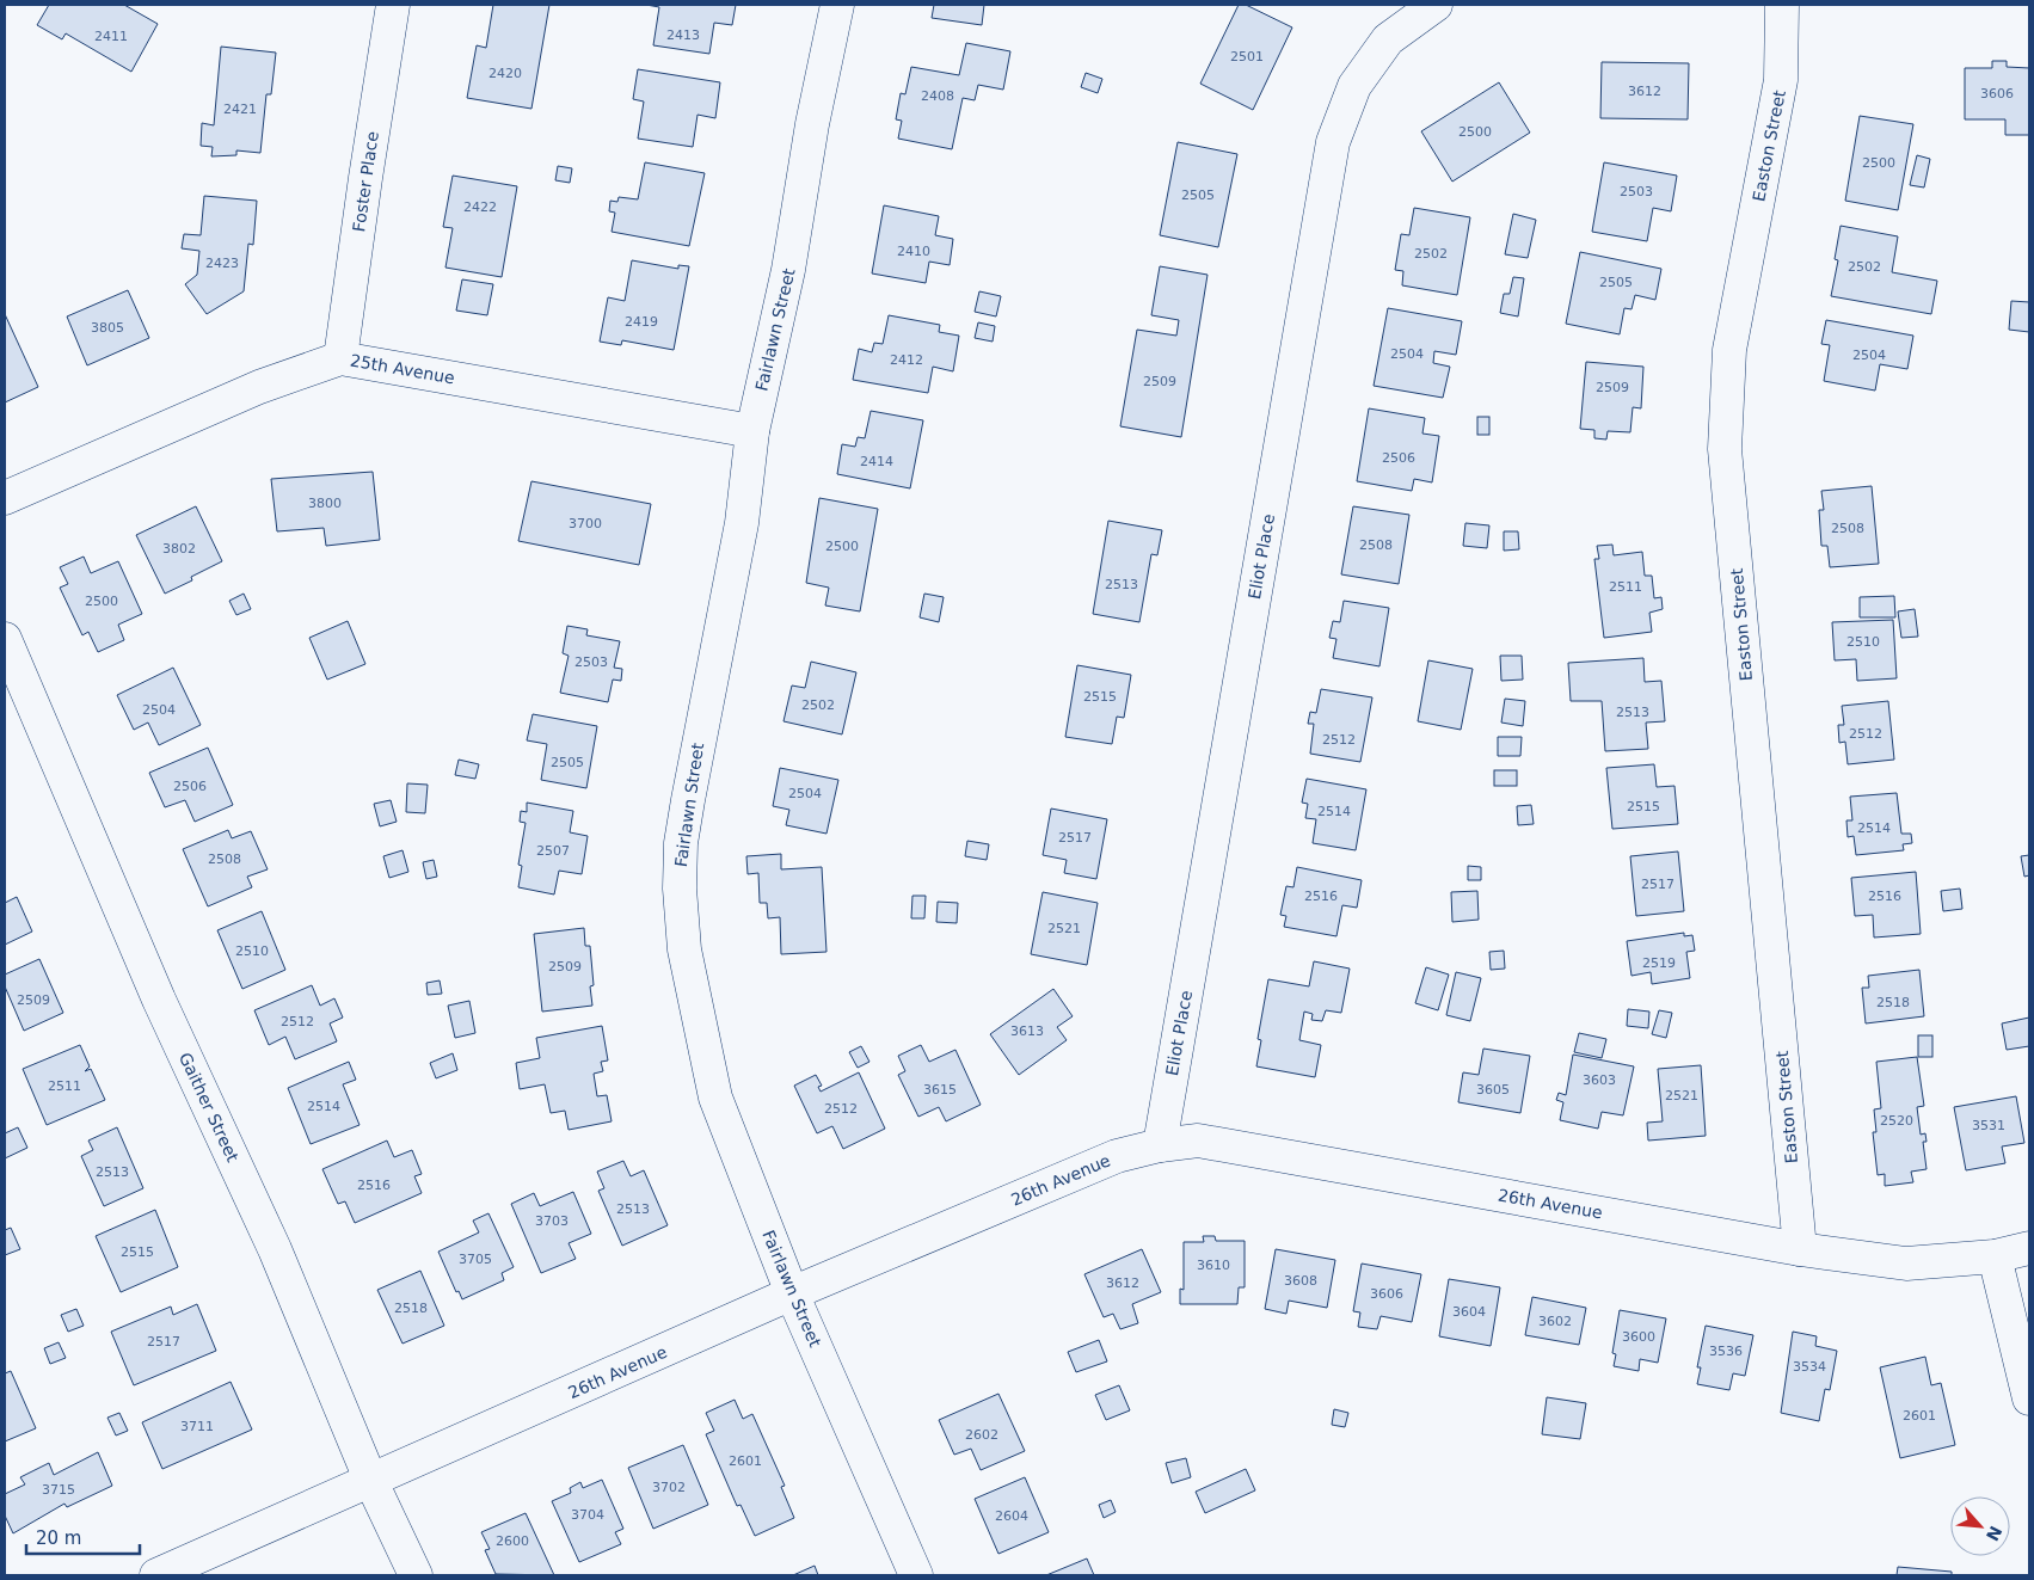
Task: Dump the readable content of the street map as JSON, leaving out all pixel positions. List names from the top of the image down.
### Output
{
  "streets": {
    "street": [
      "Easton Street",
      "Foster Place",
      "Fairlawn Street",
      "25th Avenue",
      "Eliot Place",
      "Gaither Street",
      "26th Avenue"
    ]
  },
  "crossings": [
    ["Easton Street", "26th Avenue"],
    ["Foster Place", "25th Avenue"],
    ["Fairlawn Street", "25th Avenue"],
    ["Fairlawn Street", "26th Avenue"],
    ["Eliot Place", "26th Avenue"],
    ["Gaither Street", "26th Avenue"]
  ],
  "house_numbers": [
    "2413",
    "2411",
    "2501",
    "2420",
    "3612",
    "3606",
    "2408",
    "2421",
    "2500",
    "2500",
    "2503",
    "2505",
    "2422",
    "2410",
    "2502",
    "2423",
    "2502",
    "2505",
    "2419",
    "3805",
    "2504",
    "2504",
    "2412",
    "2509",
    "2509",
    "2506",
    "2414",
    "3800",
    "3700",
    "2508",
    "2508",
    "2500",
    "3802",
    "2513",
    "2511",
    "2500",
    "2510",
    "2503",
    "2515",
    "2502",
    "2504",
    "2513",
    "2512",
    "2512",
    "2505",
    "2506",
    "2504",
    "2515",
    "2514",
    "2514",
    "2517",
    "2507",
    "2508",
    "2517",
    "2516",
    "2516",
    "2521",
    "2510",
    "2519",
    "2509",
    "2509",
    "2518",
    "2512",
    "3613",
    "3603",
    "2511",
    "3615",
    "3605",
    "2521",
    "2514",
    "2512",
    "2520",
    "3531",
    "2513",
    "2516",
    "2513",
    "3703",
    "2515",
    "3705",
    "3610",
    "3608",
    "3612",
    "3606",
    "2518",
    "3604",
    "3602",
    "3600",
    "2517",
    "3536",
    "3534",
    "2601",
    "3711",
    "2602",
    "2601",
    "3702",
    "3715",
    "3704",
    "2604",
    "2600"
  ],
  "scale_bar": "20 m",
  "north": "bottom right"
}
